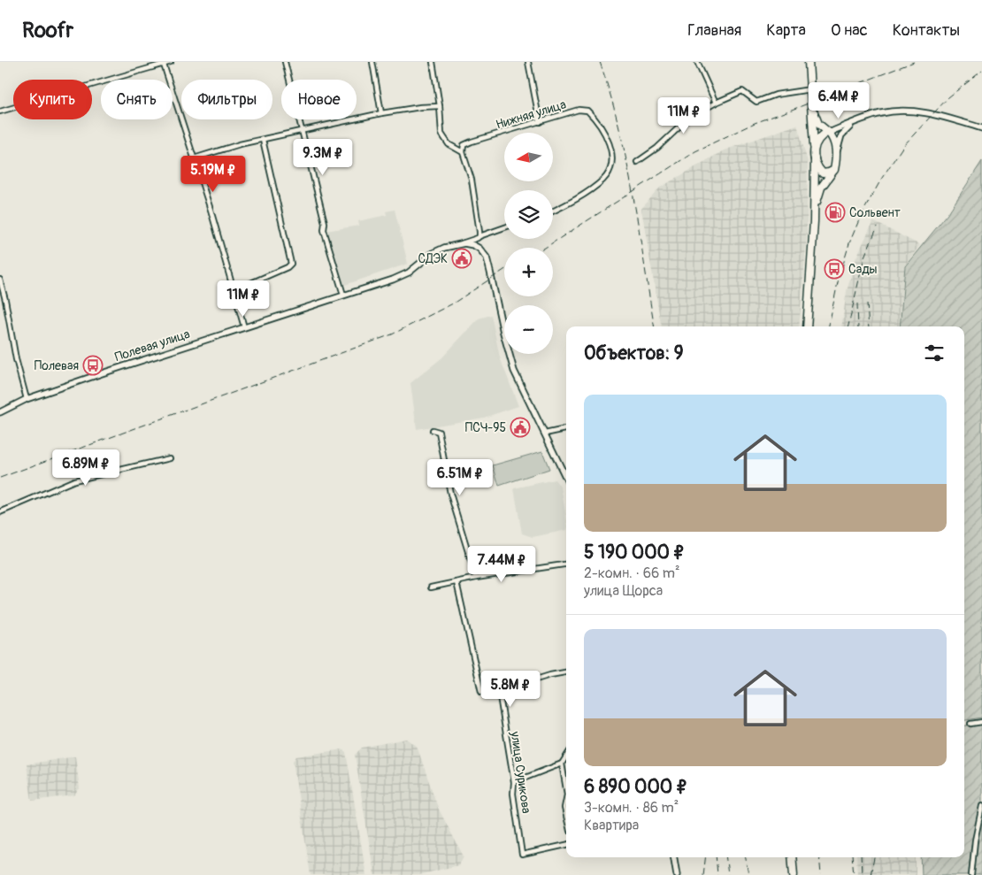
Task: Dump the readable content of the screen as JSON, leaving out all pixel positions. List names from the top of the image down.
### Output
{
  "streets": {
    "street": ["Нижняя улица", "Полевая улица", "улица Сурикова"]
  },
  "places": {
    "fuel station": ["Сольвент"],
    "public building": ["СДЭК", "ПСЧ-95"],
    "bus stop": ["Сады", "Полевая"]
  },
  "north": "left",
  "page": {
    "header": "Roofr",
    "nav": [
      "Главная",
      "Карта",
      "О нас",
      "Контакты"
    ],
    "chip": [
      "Купить",
      "Снять",
      "Фильтры",
      "Новое"
    ],
    "price": [
      "6.4M ₽",
      "11M ₽",
      "9.3M ₽",
      "5.19M ₽",
      "11M ₽",
      "6.89M ₽",
      "6.51M ₽",
      "7.44M ₽",
      "5.8M ₽"
    ],
    "map_buttons": ["+", "−"],
    "heading": "Объектов: 9",
    "list": [
      {
        "name": "5 190 000 ₽",
        "note": "2-комн. · 66 m² · улица Щорса"
      },
      {
        "name": "6 890 000 ₽",
        "note": "3-комн. · 86 m² · Квартира"
      }
    ]
  }
}
